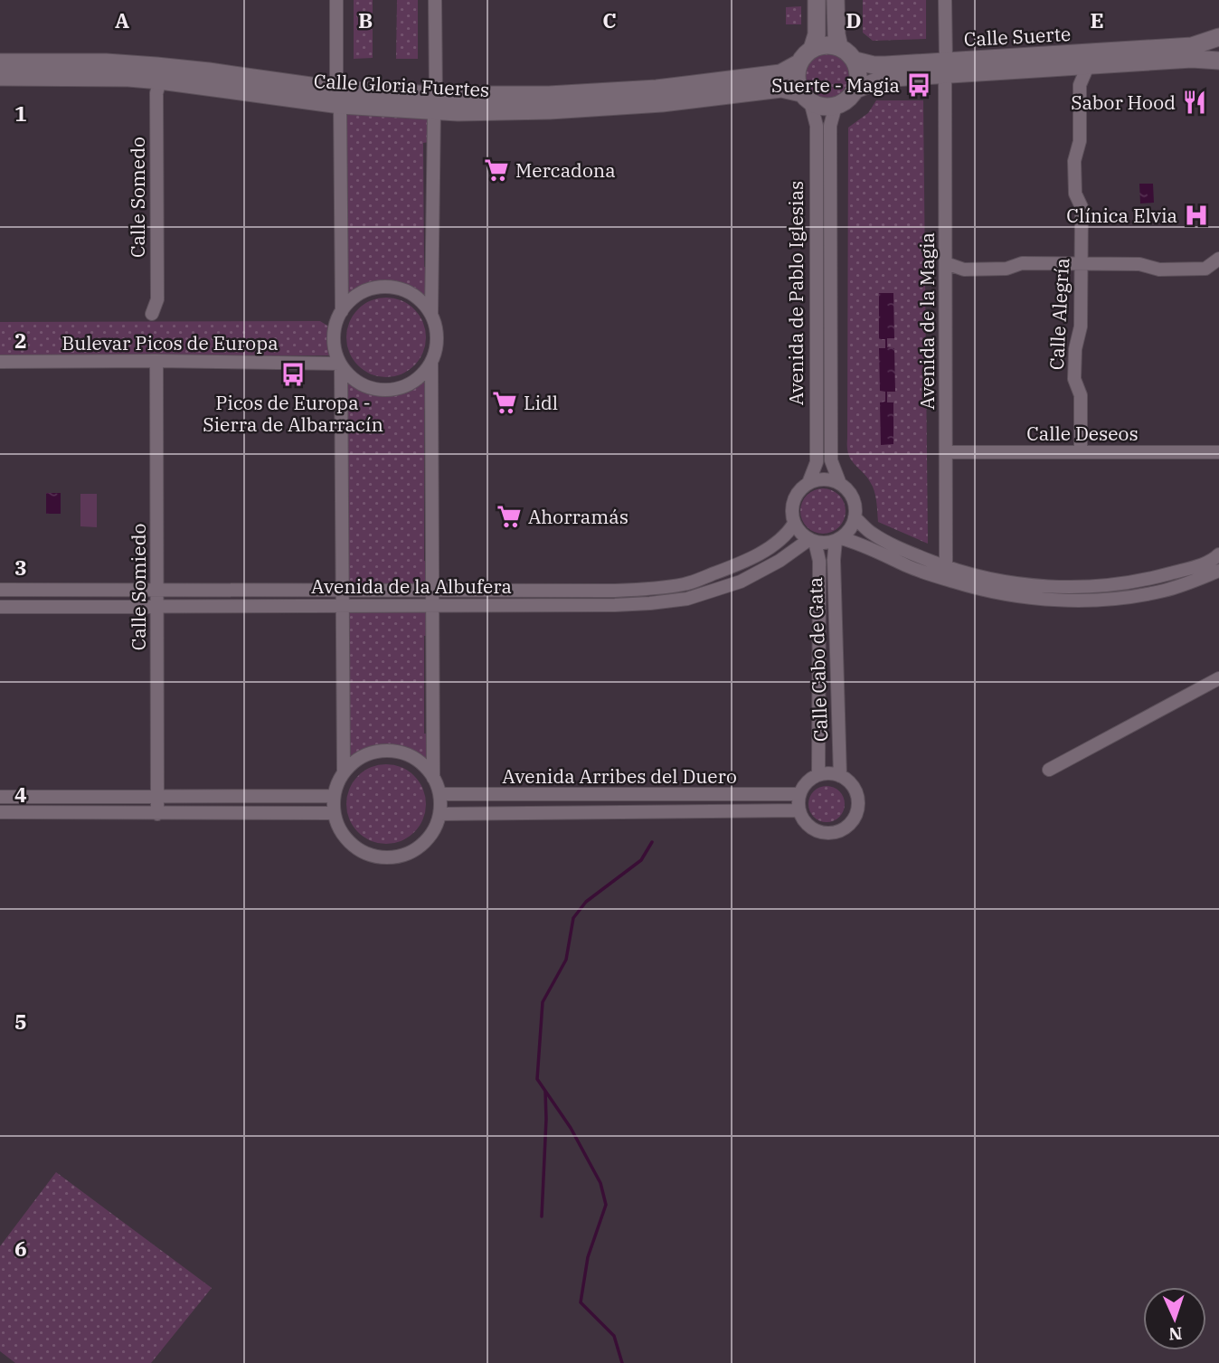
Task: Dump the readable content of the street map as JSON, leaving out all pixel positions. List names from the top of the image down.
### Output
{
  "streets": {
    "main road": ["Calle Suerte", "Calle Gloria Fuertes"],
    "street": [
      "Calle Somedo",
      "Avenida de Pablo Iglesias",
      "Calle Alegría",
      "Avenida de la Magia",
      "Bulevar Picos de Europa",
      "Calle Deseos",
      "Avenida de la Albufera",
      "Calle Somiedo",
      "Calle Cabo de Gata",
      "Avenida Arribes del Duero"
    ]
  },
  "crossings": [
    ["Calle Suerte", "Calle Gloria Fuertes"],
    ["Calle Suerte", "Avenida de Pablo Iglesias"],
    ["Calle Suerte", "Calle Alegría"],
    ["Calle Suerte", "Avenida de la Magia"],
    ["Calle Gloria Fuertes", "Calle Somedo"],
    ["Calle Gloria Fuertes", "Avenida de Pablo Iglesias"],
    ["Avenida de Pablo Iglesias", "Avenida de la Albufera"],
    ["Avenida de Pablo Iglesias", "Calle Cabo de Gata"],
    ["Calle Alegría", "Calle Deseos"],
    ["Avenida de la Magia", "Calle Deseos"],
    ["Bulevar Picos de Europa", "Calle Somiedo"],
    ["Avenida de la Albufera", "Calle Somiedo"],
    ["Avenida de la Albufera", "Calle Cabo de Gata"],
    ["Calle Cabo de Gata", "Avenida Arribes del Duero"]
  ],
  "places": {
    "bus stop": ["Suerte - Magia", "Picos de Europa - Sierra de Albarracín"],
    "restaurant": ["Sabor Hood"],
    "supermarket": ["Mercadona", "Lidl", "Ahorramás"],
    "hospital": ["Clínica Elvia"]
  },
  "north": "bottom",
  "grid": {
    "columns": [
      "A",
      "B",
      "C",
      "D",
      "E"
    ],
    "rows": [
      "1",
      "2",
      "3",
      "4",
      "5",
      "6"
    ]
  }
}
